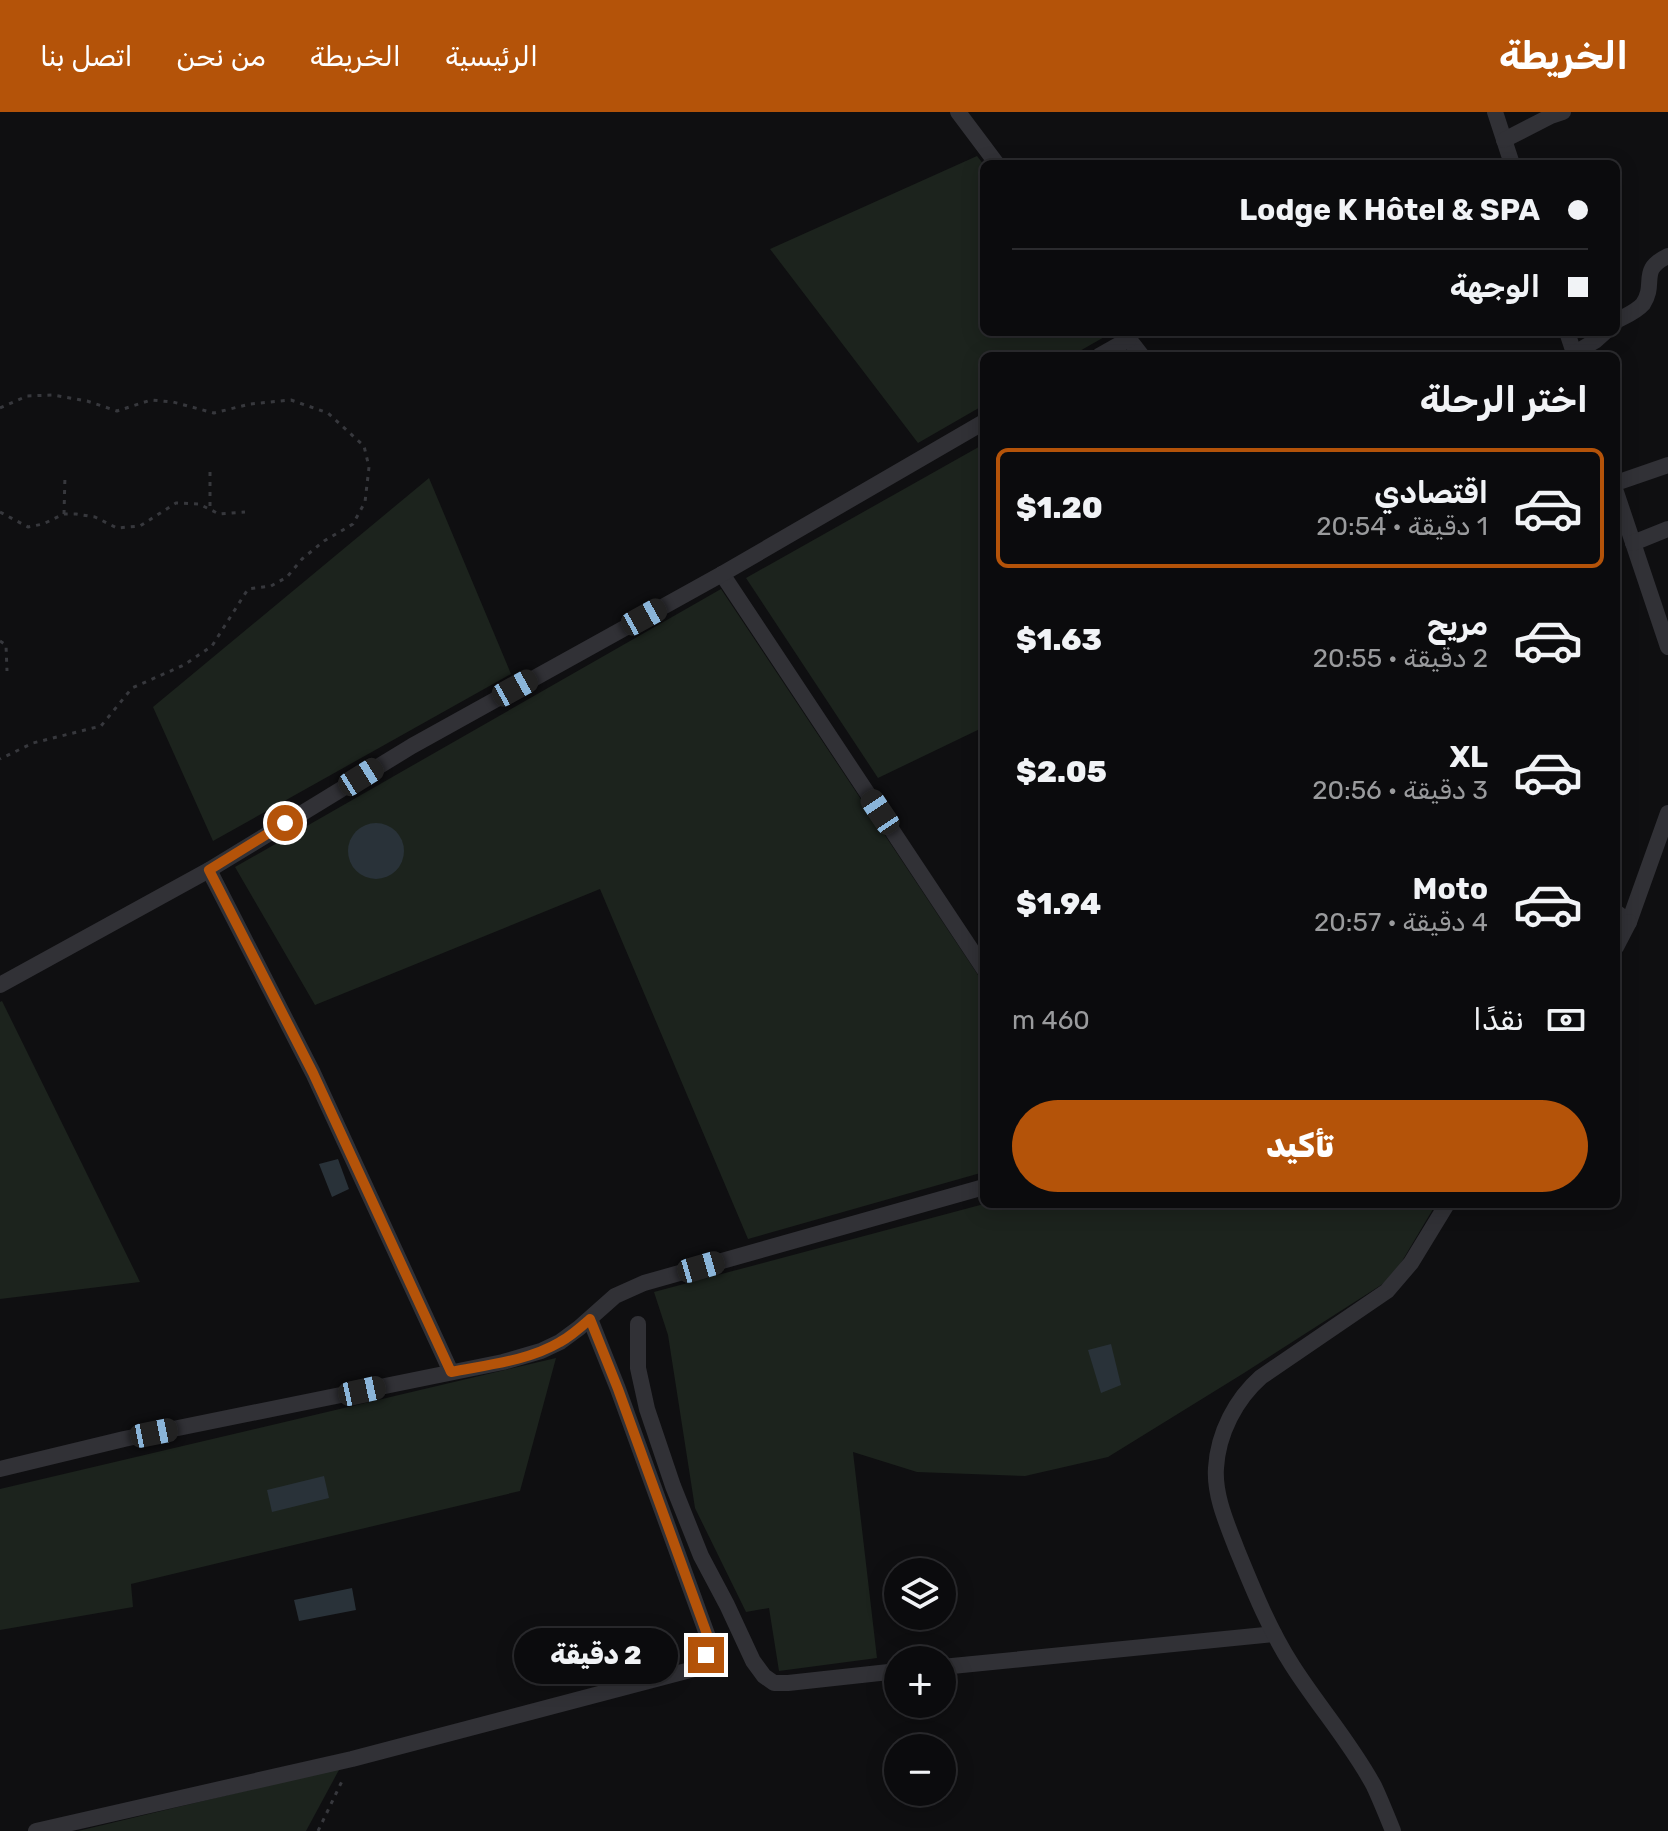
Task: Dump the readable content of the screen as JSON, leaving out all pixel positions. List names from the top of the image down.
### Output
{
  "page": {
    "header": "الخريطة",
    "nav": [
      "الرئيسية",
      "الخريطة",
      "من نحن",
      "اتصل بنا"
    ],
    "banner": ["Lodge K Hôtel & SPA", "الوجهة"],
    "heading": "اختر الرحلة",
    "list": [
      {
        "name": "اقتصادي",
        "note": "1 دقيقة · 20:54",
        "value": "$1.20"
      },
      {
        "name": "مريح",
        "note": "2 دقيقة · 20:55",
        "value": "$1.63"
      },
      {
        "name": "XL",
        "note": "3 دقيقة · 20:56",
        "value": "$2.05"
      },
      {
        "name": "Moto",
        "note": "4 دقيقة · 20:57",
        "value": "$1.94"
      }
    ],
    "pay": ["نقدًا", "460 m"],
    "buttons": "تأكيد",
    "map_buttons": ["+", "−"],
    "bubble": "2 دقيقة"
  }
}
